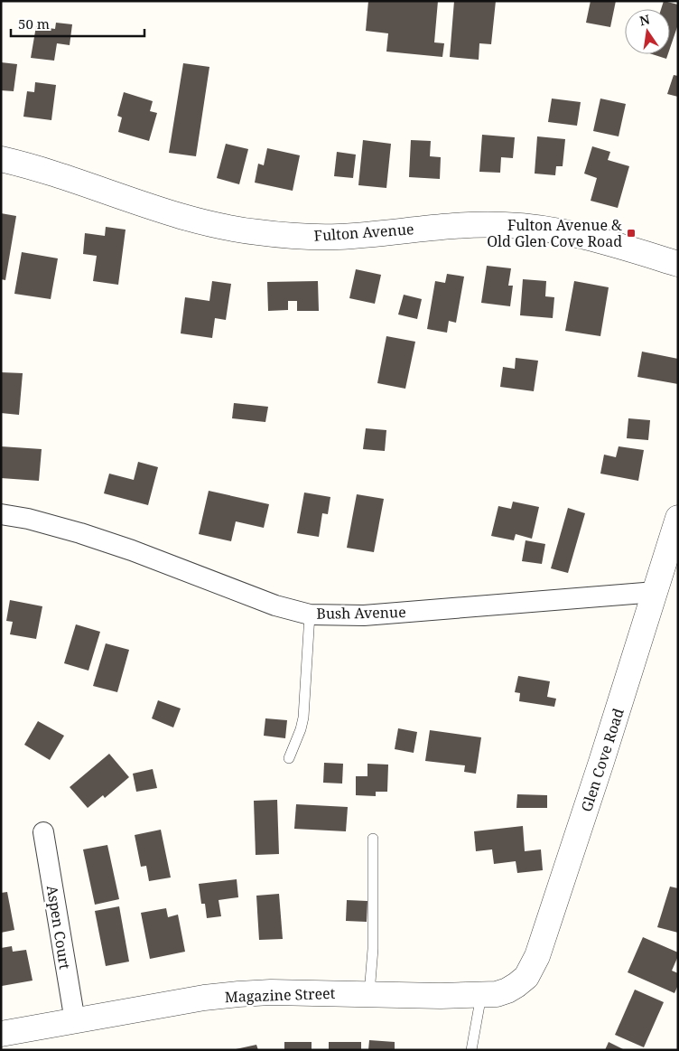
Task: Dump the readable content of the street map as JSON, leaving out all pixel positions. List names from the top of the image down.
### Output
{
  "streets": {
    "street": [
      "Fulton Avenue",
      "Bush Avenue",
      "Glen Cove Road",
      "Aspen Court",
      "Magazine Street"
    ]
  },
  "crossings": [
    ["Bush Avenue", "Glen Cove Road"],
    ["Glen Cove Road", "Magazine Street"],
    ["Aspen Court", "Magazine Street"]
  ],
  "places": {
    "transit": ["Fulton Avenue & Old Glen Cove Road"]
  },
  "scale_bar": "50 m",
  "north": "top"
}
